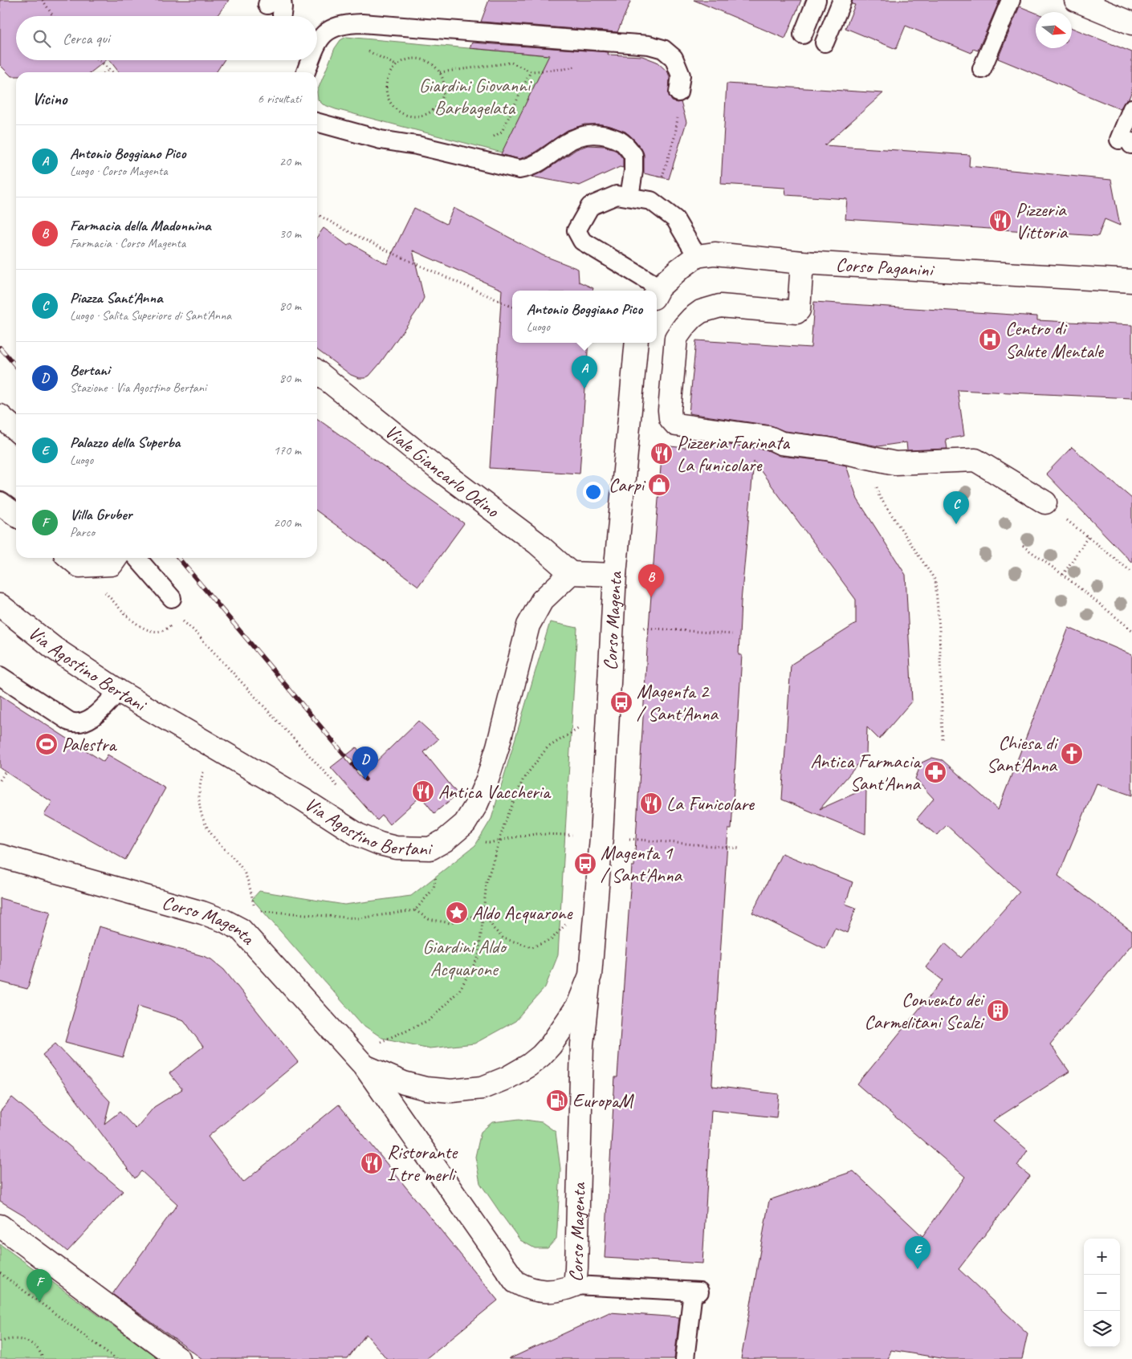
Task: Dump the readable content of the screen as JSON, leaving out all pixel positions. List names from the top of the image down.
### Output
{
  "streets": {
    "street": [
      "Corso Paganini",
      "Viale Giancarlo Odino",
      "Corso Magenta",
      "Via Agostino Bertani"
    ]
  },
  "crossings": [
    ["Viale Giancarlo Odino", "Via Agostino Bertani"]
  ],
  "parks": ["Giardini Giovanni Barbagelata", "Giardini Aldo Acquarone"],
  "places": {
    "restaurant": [
      "Pizzeria Vittoria",
      "Pizzeria Farinata La funicolare",
      "Antica Vaccheria",
      "La Funicolare",
      "Ristorante I tre merli"
    ],
    "hospital": ["Centro di Salute Mentale"],
    "shop": ["Carpi"],
    "bus stop": ["Magenta 2 / Sant'Anna", "Magenta 1 / Sant'Anna"],
    "sports": ["Palestra"],
    "church": ["Chiesa di Sant'Anna"],
    "pharmacy": ["Antica Farmacia Sant'Anna"],
    "place": ["Aldo Acquarone"],
    "building": ["Convento dei Carmelitani Scalzi"],
    "fuel station": ["EuropaM"]
  },
  "north": "right",
  "page": {
    "search": "Cerca qui",
    "heading": ["Vicino", "6 risultati"],
    "list": [
      {
        "mark": "A",
        "name": "Antonio Boggiano Pico",
        "note": "Luogo · Corso Magenta",
        "value": "20 m"
      },
      {
        "mark": "B",
        "name": "Farmacia della Madonnina",
        "note": "Farmacia · Corso Magenta",
        "value": "30 m"
      },
      {
        "mark": "C",
        "name": "Piazza Sant'Anna",
        "note": "Luogo · Salita Superiore di Sant'Anna",
        "value": "80 m"
      },
      {
        "mark": "D",
        "name": "Bertani",
        "note": "Stazione · Via Agostino Bertani",
        "value": "80 m"
      },
      {
        "mark": "E",
        "name": "Palazzo della Superba",
        "note": "Luogo",
        "value": "170 m"
      },
      {
        "mark": "F",
        "name": "Villa Gruber",
        "note": "Parco",
        "value": "200 m"
      }
    ],
    "popup": ["Antonio Boggiano Pico", "Luogo"],
    "pins": [
      "A",
      "C",
      "B",
      "D",
      "E",
      "F"
    ],
    "map_buttons": ["+", "−"]
  }
}
